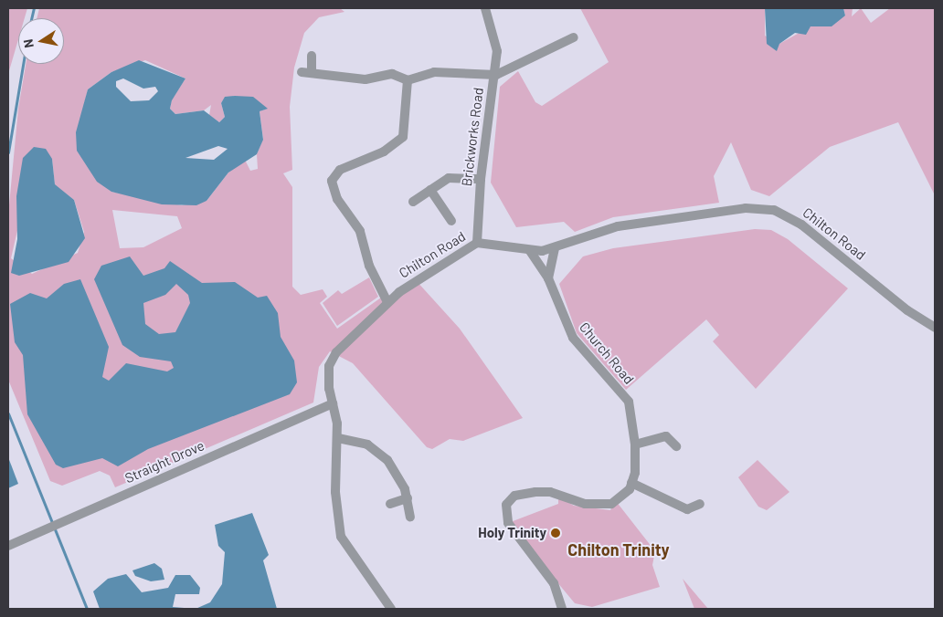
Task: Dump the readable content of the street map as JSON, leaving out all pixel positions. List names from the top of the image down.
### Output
{
  "streets": {
    "street": [
      "Brickworks Road",
      "Chilton Road",
      "Church Road",
      "Straight Drove"
    ]
  },
  "crossings": [
    ["Brickworks Road", "Chilton Road"],
    ["Chilton Road", "Church Road"],
    ["Chilton Road", "Straight Drove"]
  ],
  "districts": ["Chilton Trinity"],
  "places": ["Holy Trinity"],
  "north": "left"
}
